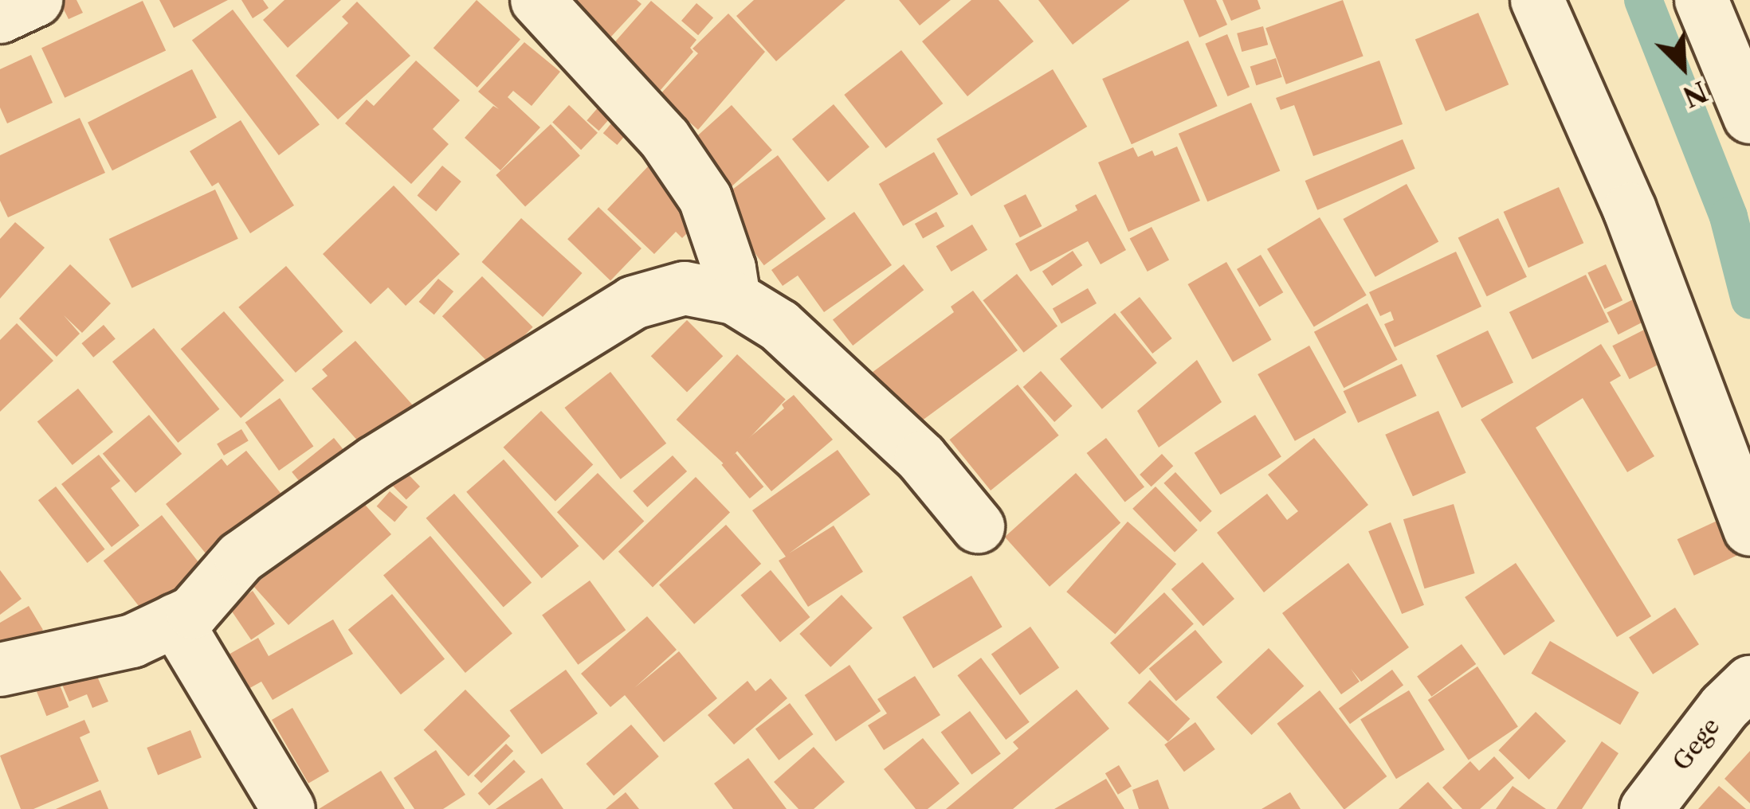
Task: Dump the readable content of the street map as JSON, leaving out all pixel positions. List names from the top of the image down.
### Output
{
  "streets": {
    "street": ["Gege"]
  },
  "north": "bottom right"
}
